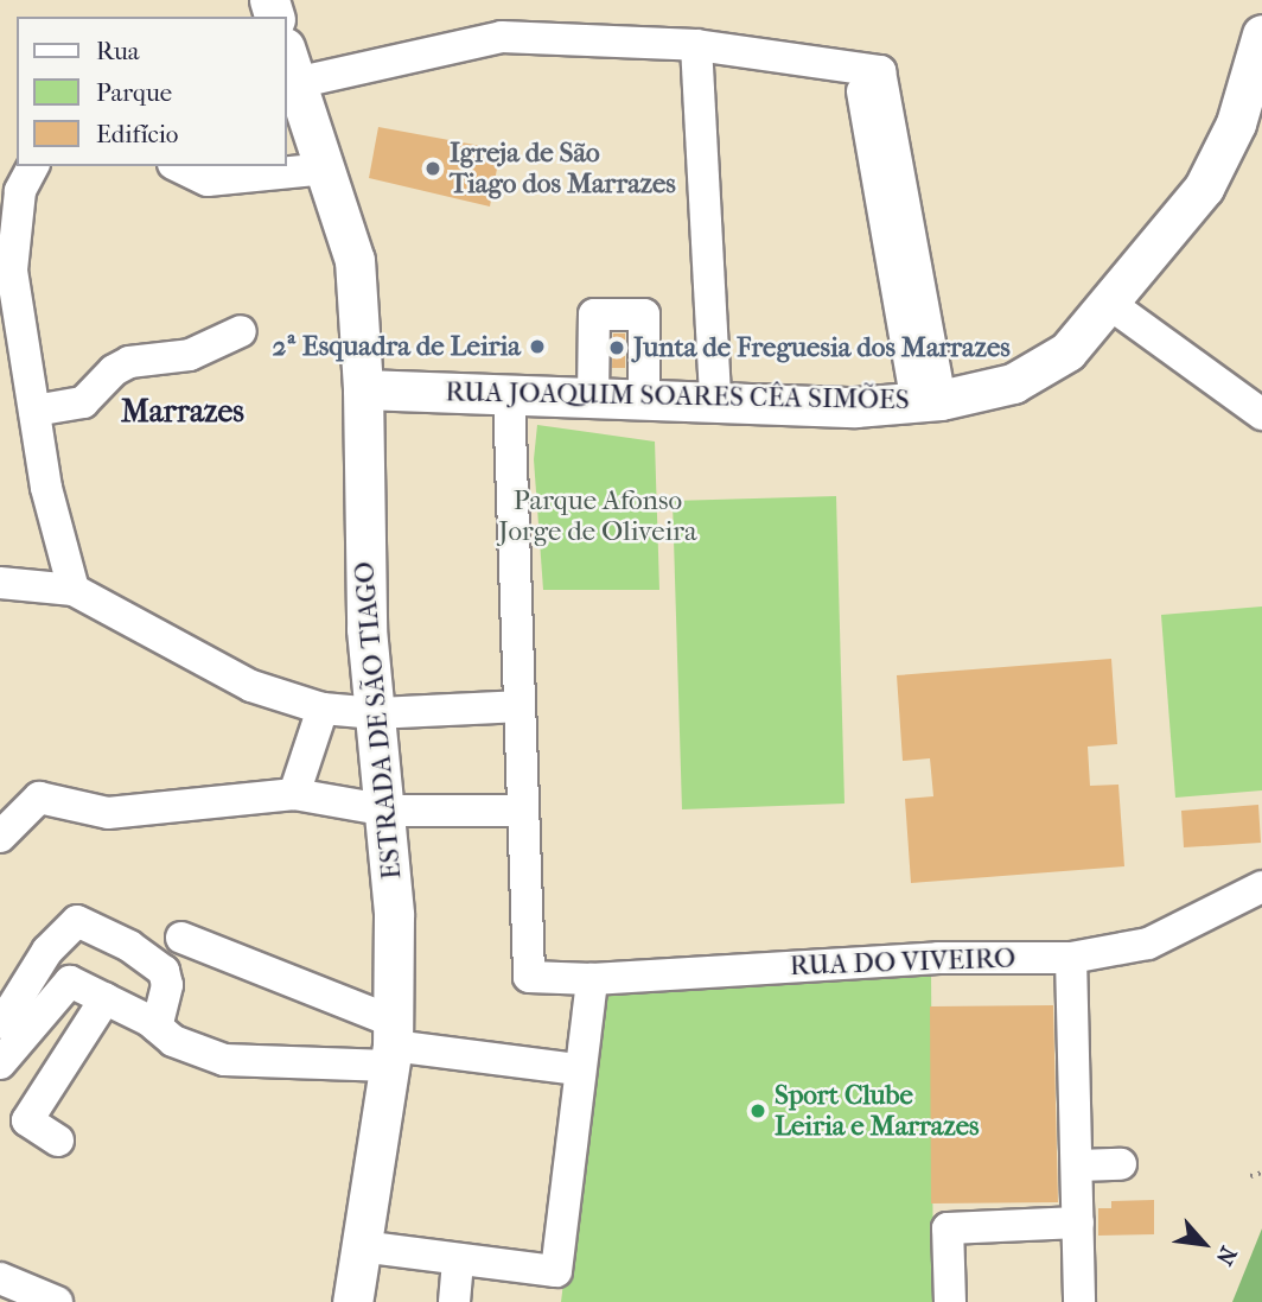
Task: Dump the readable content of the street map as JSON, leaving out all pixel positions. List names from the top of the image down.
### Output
{
  "streets": {
    "main road": ["RUA JOAQUIM SOARES CÊA SIMÕES", "ESTRADA DE SÃO TIAGO"],
    "street": ["RUA DO VIVEIRO"]
  },
  "crossings": [
    ["RUA JOAQUIM SOARES CÊA SIMÕES", "ESTRADA DE SÃO TIAGO"]
  ],
  "districts": ["Marrazes"],
  "parks": ["Parque Afonso Jorge de Oliveira"],
  "places": [
    "Igreja de São Tiago dos Marrazes",
    "2ª Esquadra de Leiria",
    "Junta de Freguesia dos Marrazes",
    "Sport Clube Leiria e Marrazes"
  ],
  "legend": ["Rua", "Parque", "Edifício"],
  "north": "bottom right"
}
